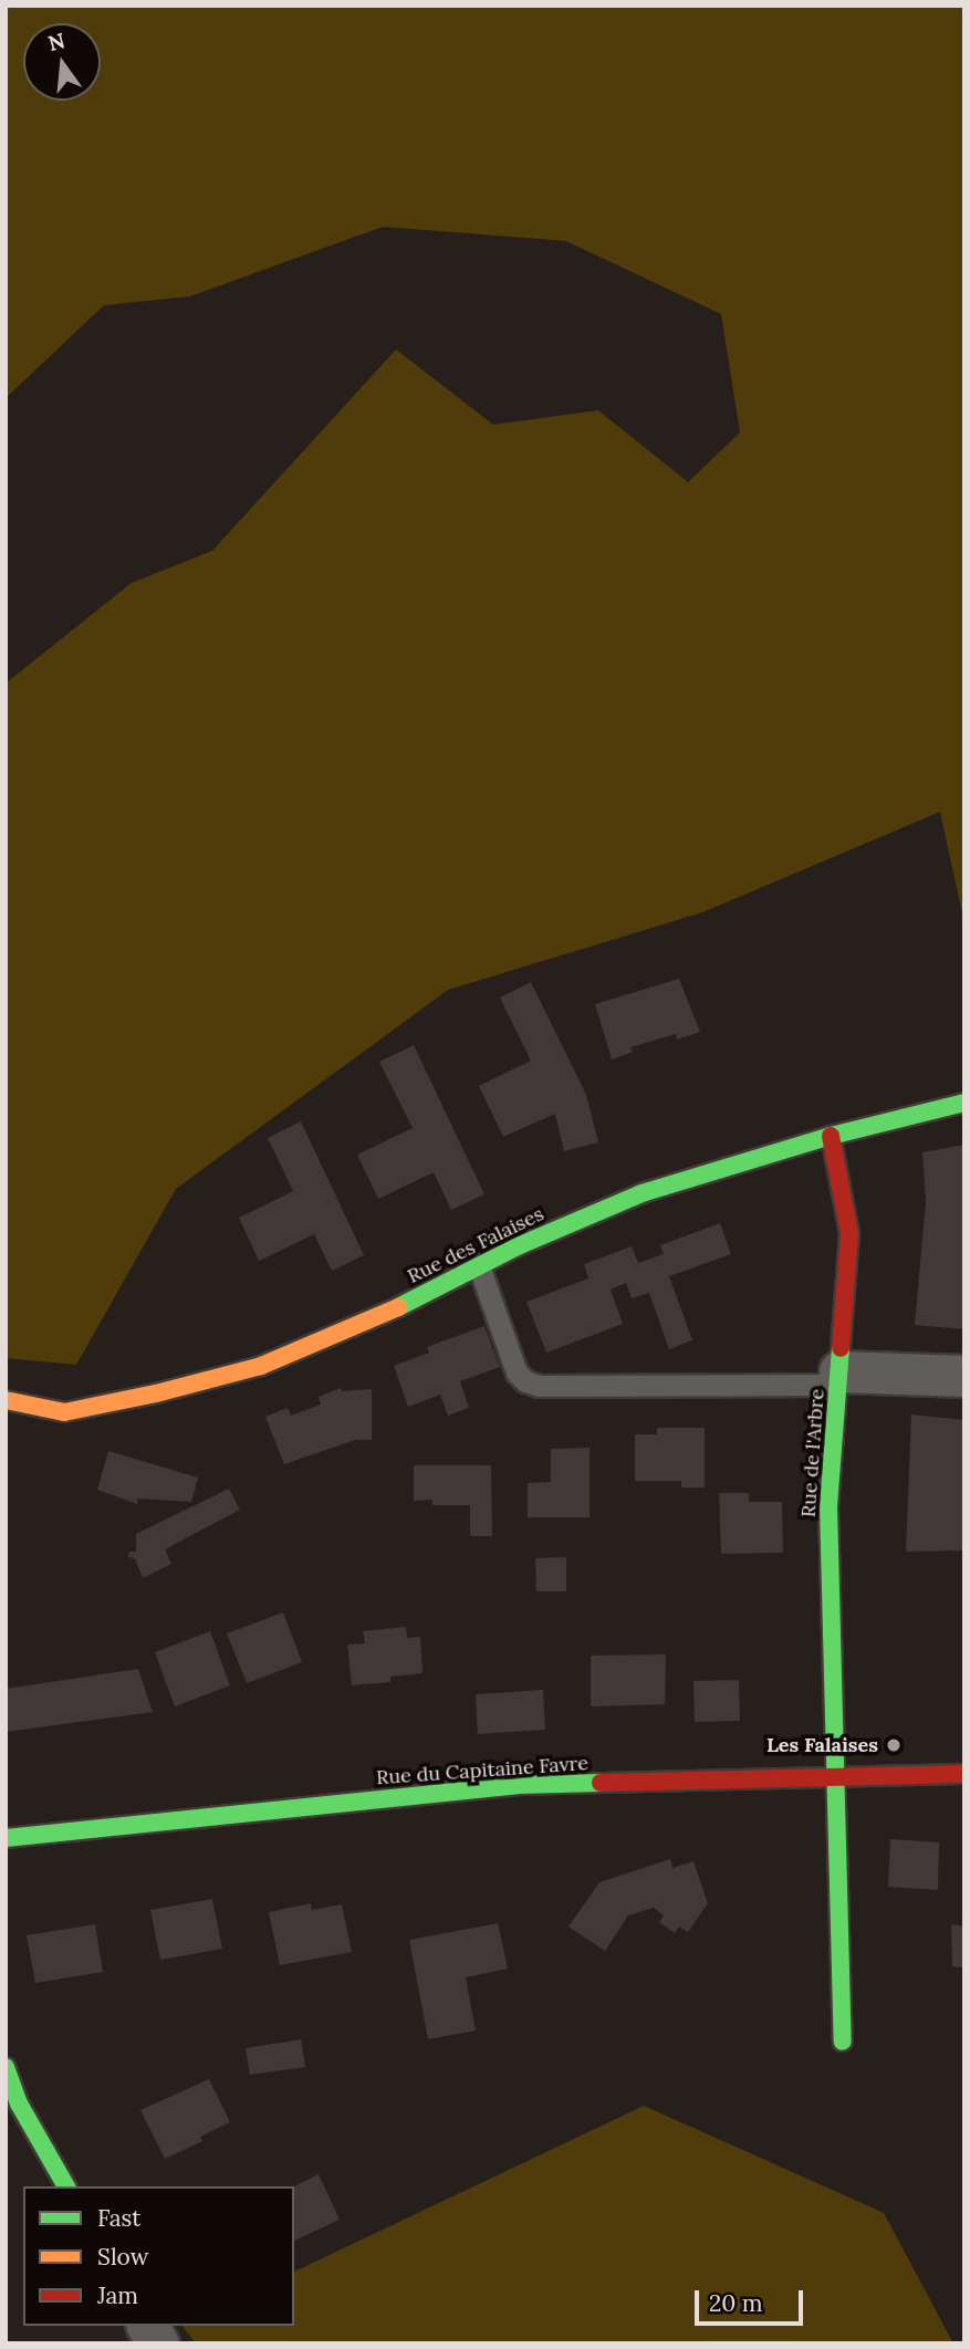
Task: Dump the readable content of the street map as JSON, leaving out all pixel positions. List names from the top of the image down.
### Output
{
  "streets": {
    "street": ["Rue des Falaises", "Rue de l'Arbre", "Rue du Capitaine Favre"]
  },
  "crossings": [
    ["Rue des Falaises", "Rue de l'Arbre"],
    ["Rue de l'Arbre", "Rue du Capitaine Favre"]
  ],
  "places": ["Les Falaises"],
  "legend": ["Fast", "Slow", "Jam"],
  "scale_bar": "20 m",
  "north": "top"
}
